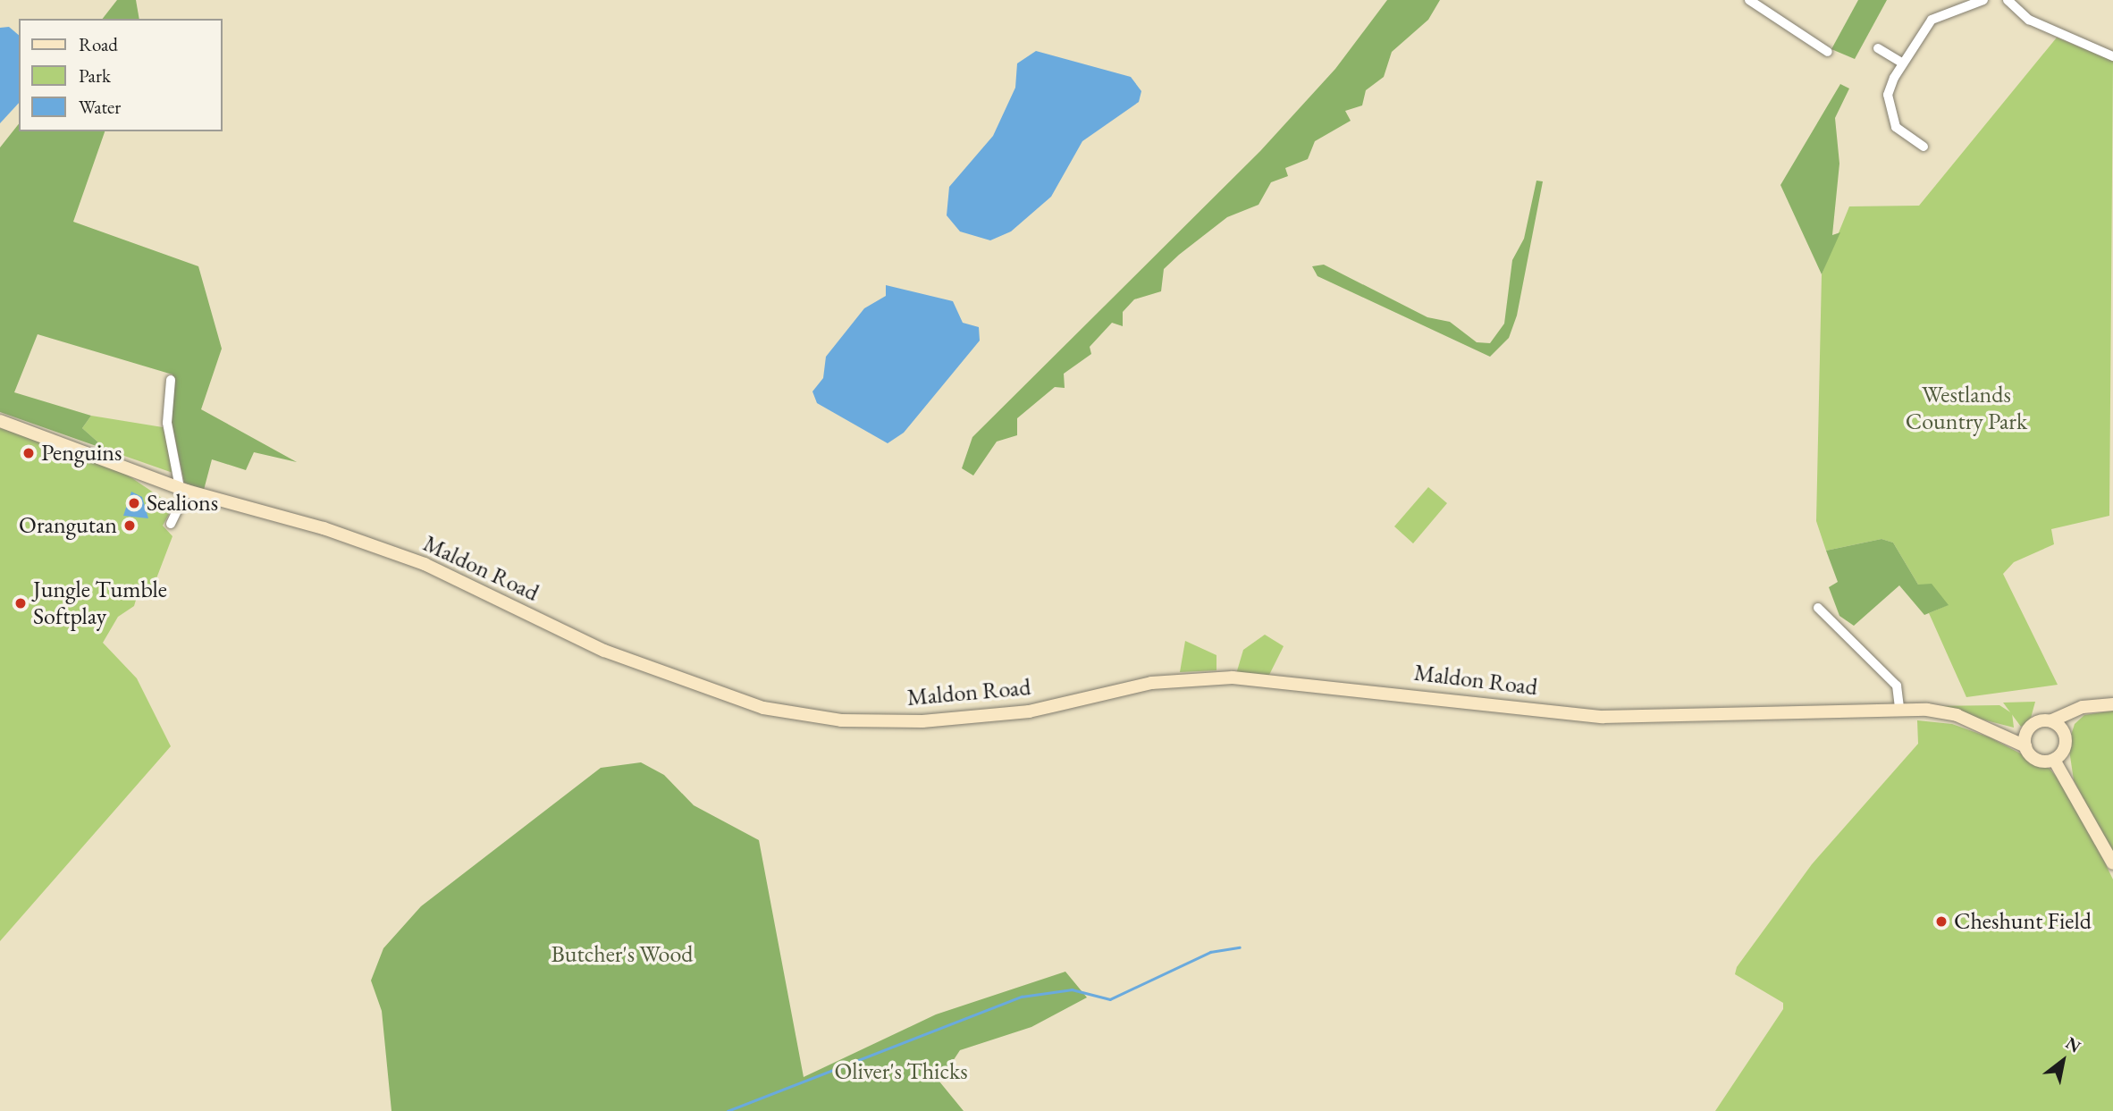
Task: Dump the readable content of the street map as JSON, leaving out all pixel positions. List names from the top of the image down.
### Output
{
  "streets": {
    "main road": ["Maldon Road"]
  },
  "parks": ["Westlands Country Park", "Butcher's Wood", "Oliver's Thicks"],
  "places": [
    "Penguins",
    "Sealions",
    "Orangutan",
    "Jungle Tumble Softplay",
    "Cheshunt Field"
  ],
  "legend": ["Road", "Park", "Water"],
  "north": "top right"
}
